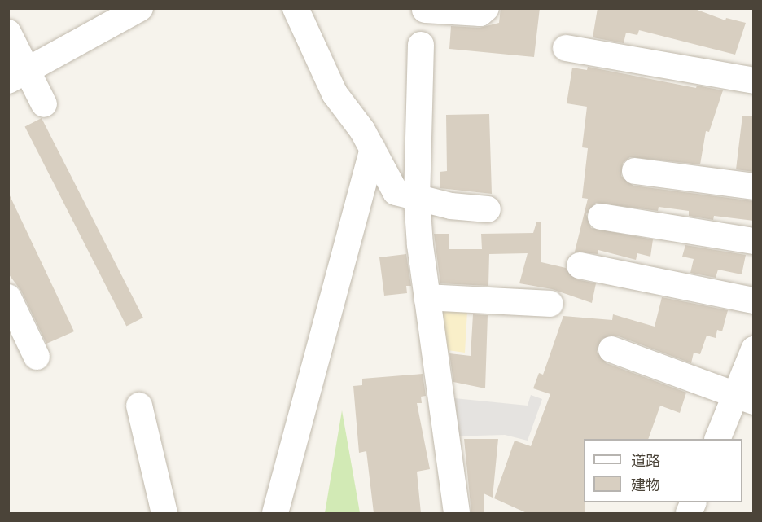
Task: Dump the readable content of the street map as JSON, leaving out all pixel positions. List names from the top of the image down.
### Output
{
  "legend": ["道路", "建物"]
}
